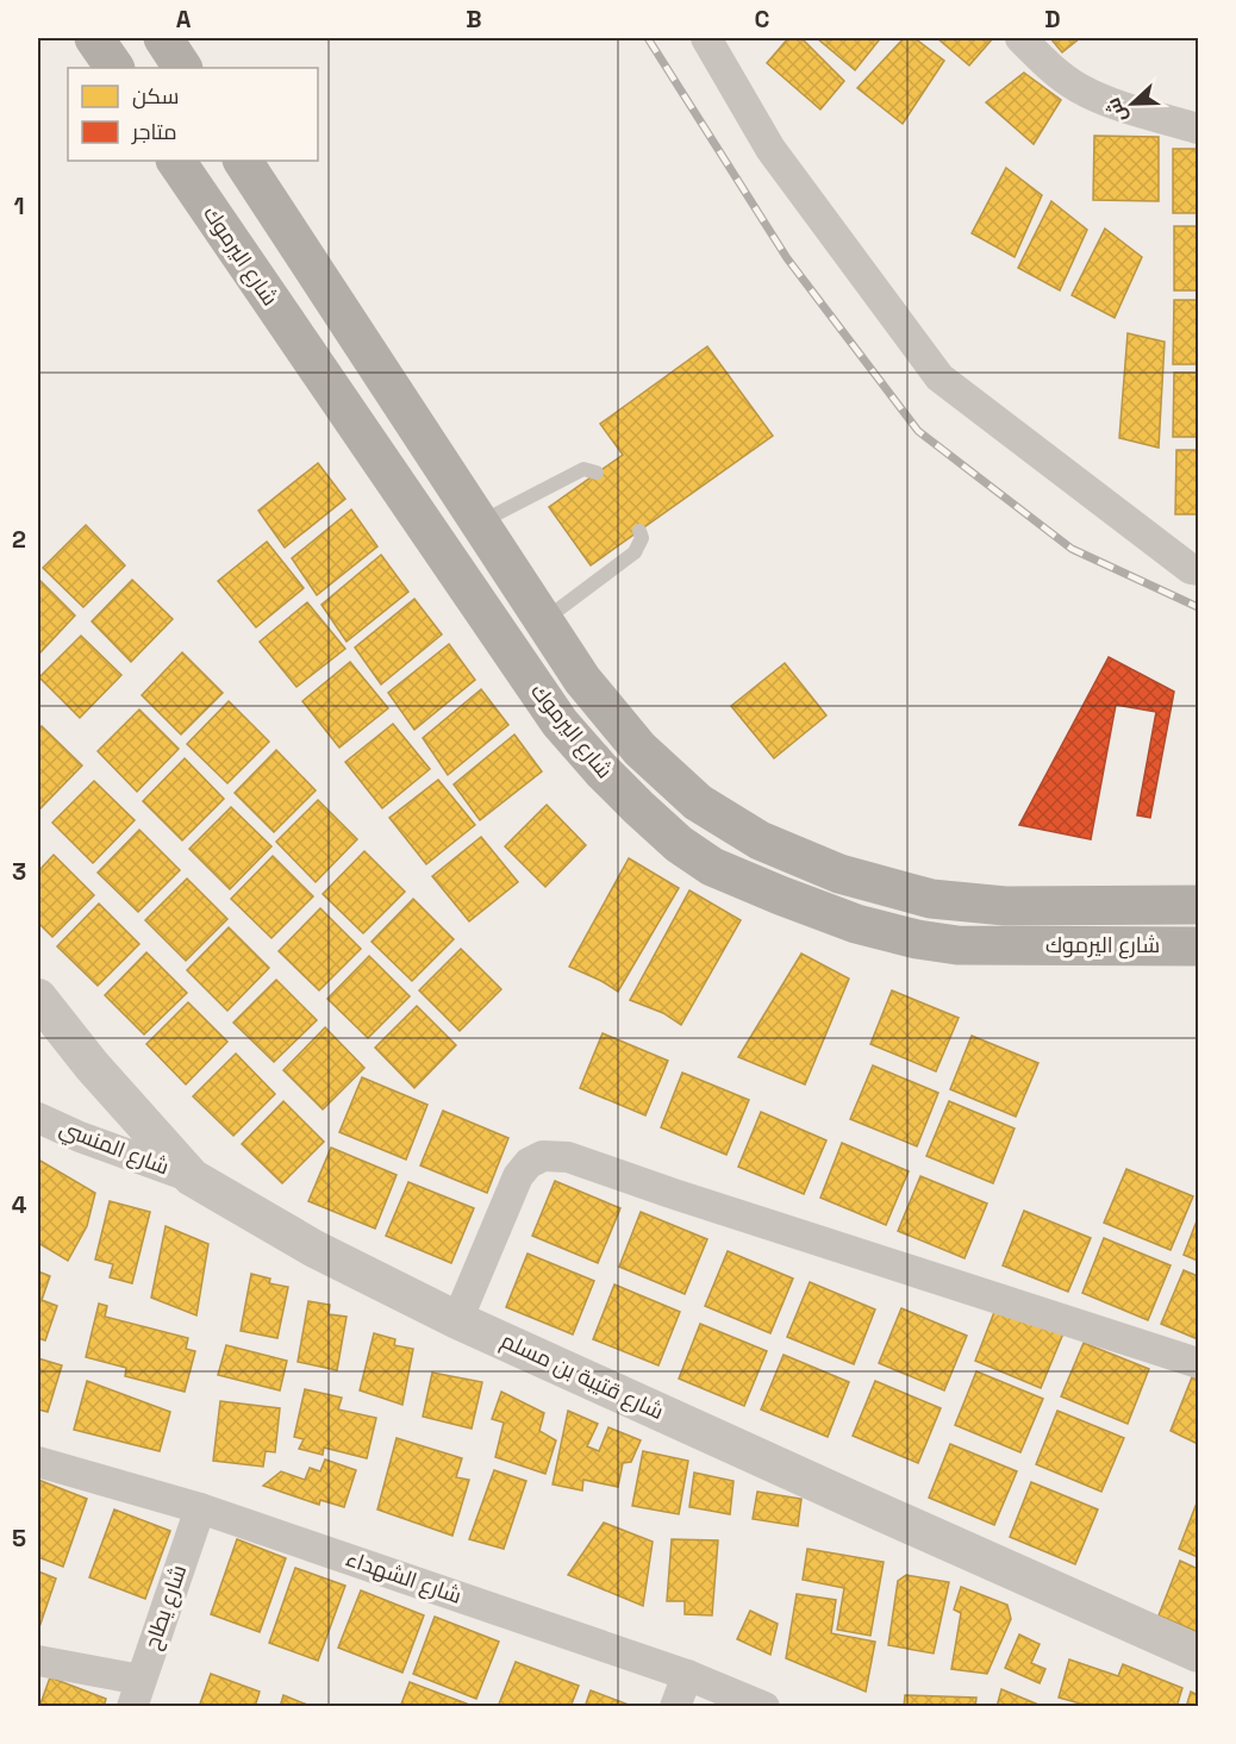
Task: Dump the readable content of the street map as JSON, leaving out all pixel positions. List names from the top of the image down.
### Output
{
  "streets": {
    "highway": ["شارع اليرموك"],
    "street": [
      "شارع المنسي",
      "شارع قتيبة بن مسلم",
      "شارع الشهداء",
      "شارع يطاح"
    ]
  },
  "crossings": [
    ["شارع المنسي", "شارع قتيبة بن مسلم"],
    ["شارع الشهداء", "شارع يطاح"]
  ],
  "legend": ["سكن", "متاجر"],
  "north": "left",
  "grid": {
    "columns": [
      "A",
      "B",
      "C",
      "D"
    ],
    "rows": [
      "1",
      "2",
      "3",
      "4",
      "5"
    ]
  }
}
